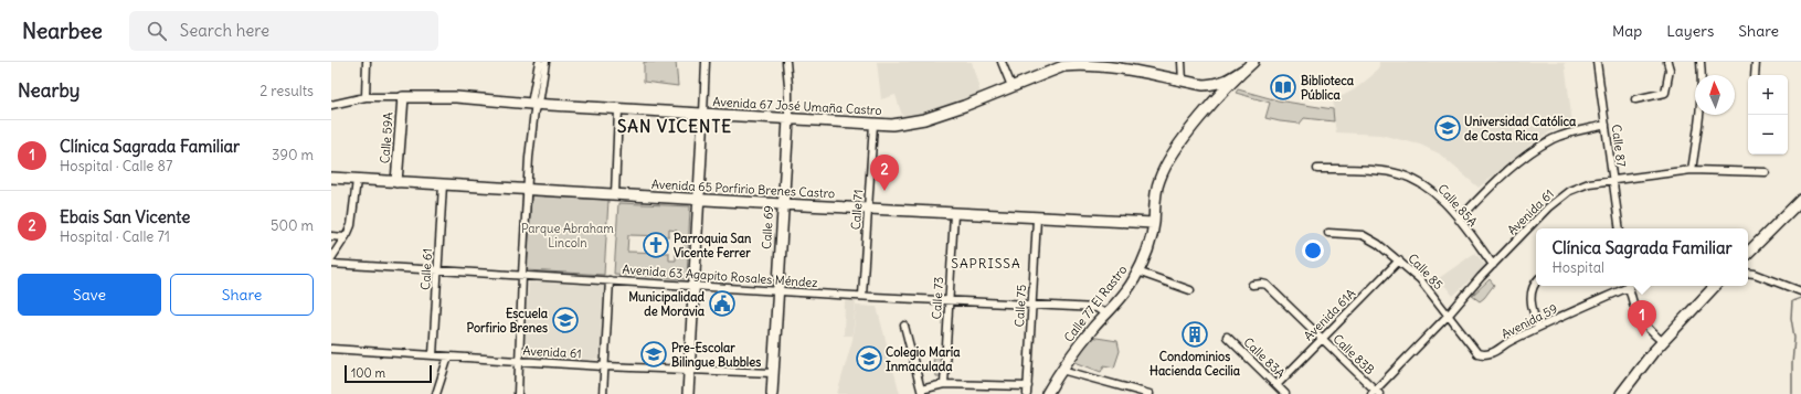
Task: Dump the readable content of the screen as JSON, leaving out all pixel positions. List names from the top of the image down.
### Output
{
  "streets": {
    "main road": [
      "Avenida 67 José Umaña Castro",
      "Calle 59A",
      "Avenida 65 Porfirio Brenes Castro",
      "Calle 69",
      "Calle 77 El Rastro"
    ],
    "street": [
      "Calle 87",
      "Calle 85A",
      "Calle 71",
      "Avenida 61",
      "Calle 61",
      "Calle 85",
      "Avenida 63 Agapito Rosales Méndez",
      "Calle 73",
      "Calle 75",
      "Avenida 61A",
      "Avenida 59",
      "Calle 83B",
      "Calle 83A"
    ]
  },
  "crossings": [
    ["Avenida 67 José Umaña Castro", "Calle 59A"],
    ["Avenida 67 José Umaña Castro", "Calle 71"],
    ["Avenida 67 José Umaña Castro", "Calle 69"],
    ["Avenida 67 José Umaña Castro", "Calle 77 El Rastro"],
    ["Calle 59A", "Avenida 65 Porfirio Brenes Castro"],
    ["Calle 87", "Avenida 61"],
    ["Avenida 65 Porfirio Brenes Castro", "Calle 71"],
    ["Avenida 65 Porfirio Brenes Castro", "Calle 69"],
    ["Avenida 65 Porfirio Brenes Castro", "Calle 61"],
    ["Avenida 65 Porfirio Brenes Castro", "Calle 73"],
    ["Avenida 65 Porfirio Brenes Castro", "Calle 77 El Rastro"],
    ["Avenida 65 Porfirio Brenes Castro", "Calle 75"],
    ["Calle 85A", "Avenida 61"],
    ["Calle 71", "Avenida 63 Agapito Rosales Méndez"],
    ["Avenida 61", "Calle 69"],
    ["Avenida 61", "Calle 61"],
    ["Avenida 61", "Calle 85"],
    ["Avenida 61", "Calle 83B"],
    ["Calle 69", "Avenida 63 Agapito Rosales Méndez"],
    ["Calle 61", "Avenida 63 Agapito Rosales Méndez"],
    ["Calle 85", "Avenida 61A"],
    ["Calle 85", "Avenida 59"],
    ["Avenida 63 Agapito Rosales Méndez", "Calle 73"],
    ["Avenida 63 Agapito Rosales Méndez", "Calle 77 El Rastro"],
    ["Avenida 63 Agapito Rosales Méndez", "Calle 75"],
    ["Avenida 61A", "Calle 83B"],
    ["Avenida 61A", "Calle 83A"]
  ],
  "districts": ["SAN VICENTE", "SAPRISSA"],
  "parks": ["Parque Abraham Lincoln"],
  "places": {
    "library": ["Biblioteca Pública"],
    "school or university": [
      "Universidad Católica de Costa Rica",
      "Escuela Porfirio Brenes",
      "Pre-Escolar Bilingue Bubbles",
      "Colegio María Inmaculada"
    ],
    "church": ["Parroquia San Vicente Ferrer"],
    "public building": ["Municipalidad de Moravia"],
    "building": ["Condominios Hacienda Cecilia"]
  },
  "scale_bar": "100 m",
  "north": "top",
  "page": {
    "header": "Nearbee",
    "search": "Search here",
    "nav": ["Map", "Layers", "Share"],
    "heading": ["Nearby", "2 results"],
    "map_buttons": ["+", "−"],
    "list": [
      {
        "mark": "1",
        "name": "Clínica Sagrada Familiar",
        "note": "Hospital · Calle 87",
        "value": "390 m"
      },
      {
        "mark": "2",
        "name": "Ebais San Vicente",
        "note": "Hospital · Calle 71",
        "value": "500 m"
      }
    ],
    "pins": ["2", "1"],
    "popup": ["Clínica Sagrada Familiar", "Hospital"],
    "buttons": ["Save", "Share"],
    "scale": "100 m"
  }
}
